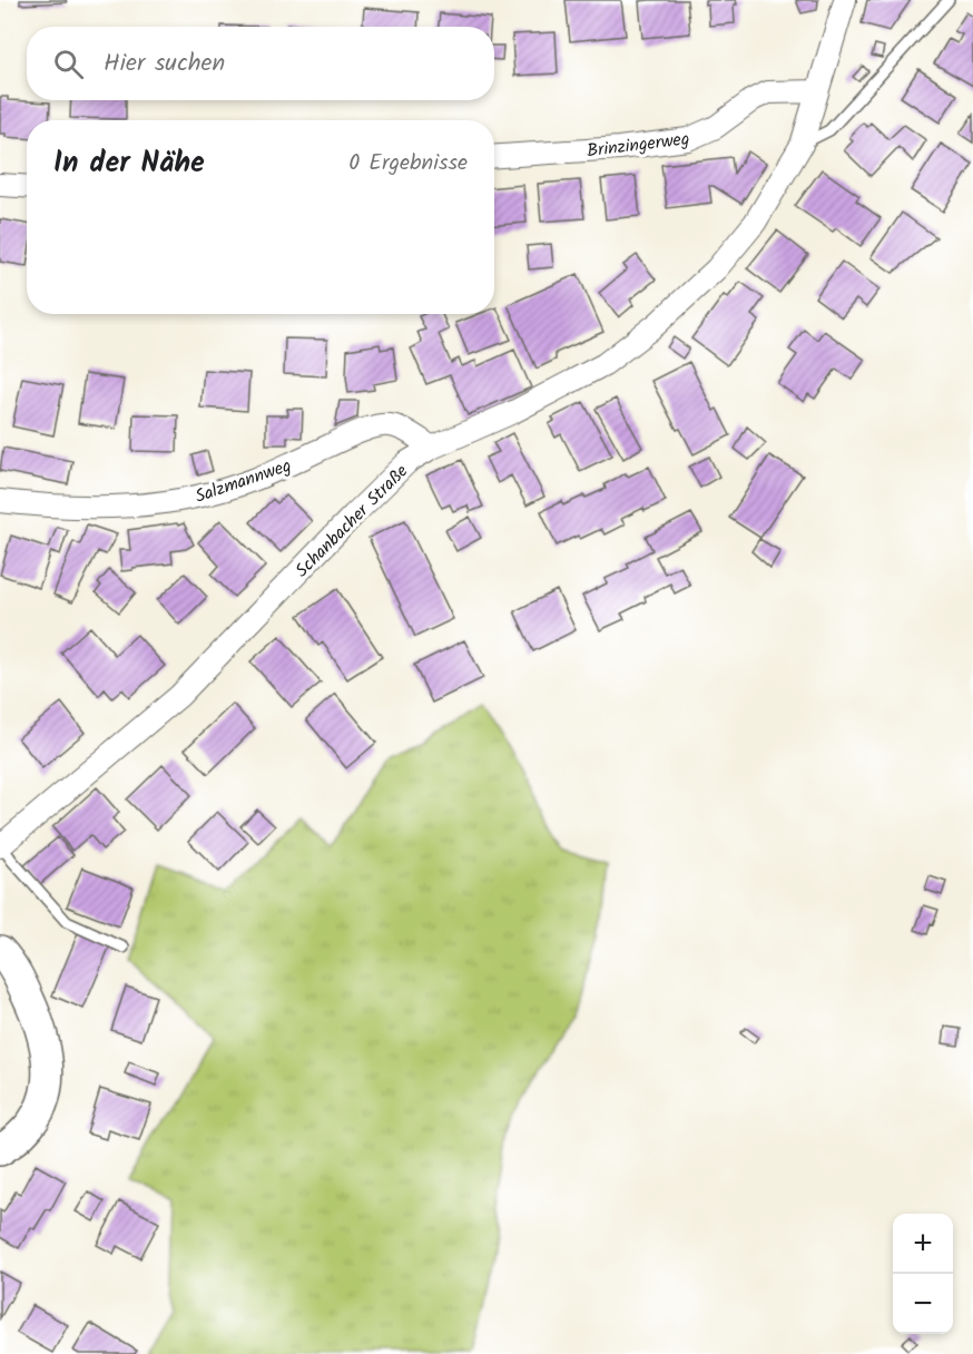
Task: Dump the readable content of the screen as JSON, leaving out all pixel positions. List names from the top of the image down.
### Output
{
  "streets": {
    "street": ["Brinzingerweg", "Salzmannweg", "Schanbacher Straße"]
  },
  "crossings": [
    ["Brinzingerweg", "Schanbacher Straße"],
    ["Salzmannweg", "Schanbacher Straße"]
  ],
  "page": {
    "search": "Hier suchen",
    "heading": ["In der Nähe", "0 Ergebnisse"],
    "map_buttons": ["+", "−"]
  }
}
